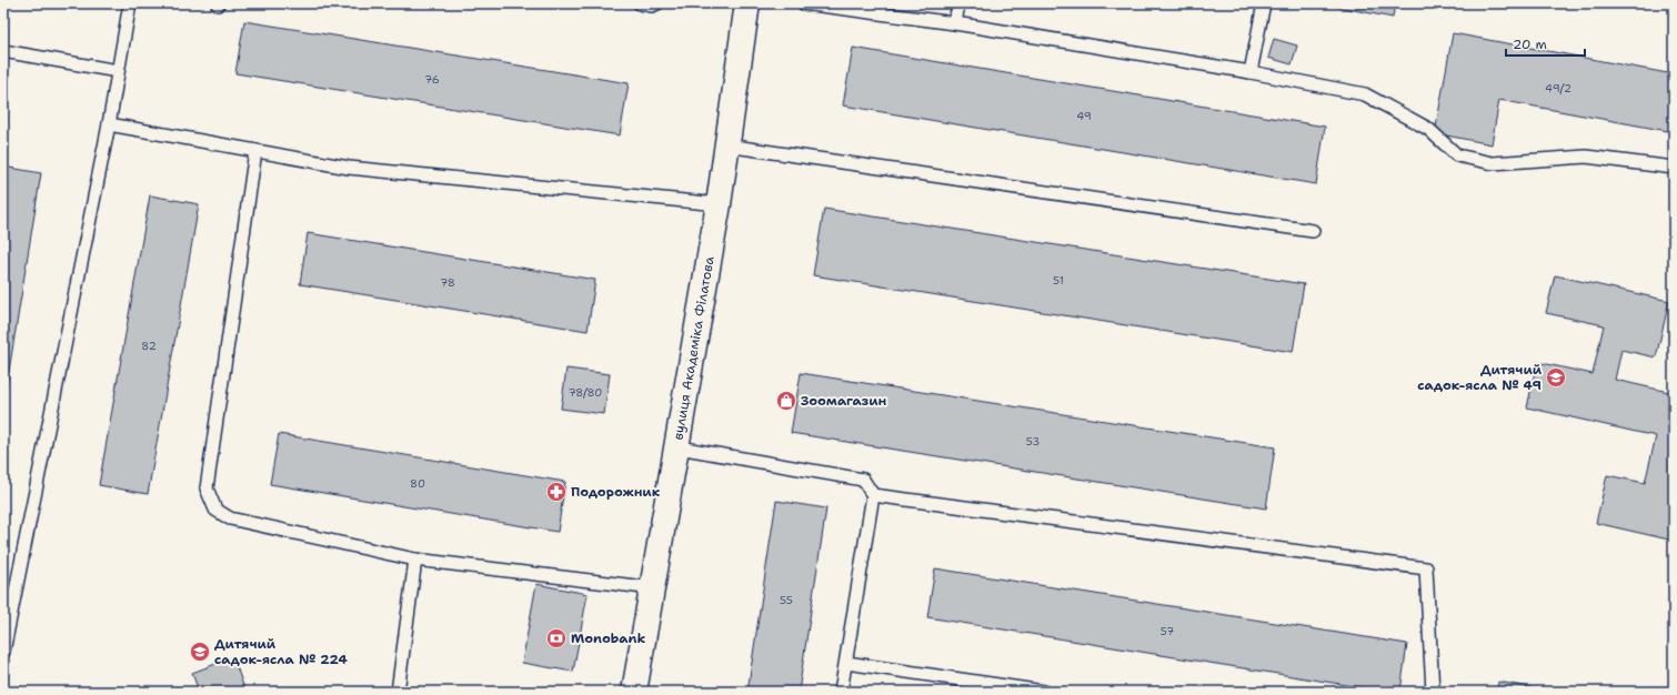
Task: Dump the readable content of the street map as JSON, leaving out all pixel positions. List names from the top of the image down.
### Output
{
  "streets": {
    "main road": ["вулиця Академіка Філатова"]
  },
  "places": {
    "school or university": ["Дитячий садок-ясла № 49", "Дитячий садок-ясла № 224"],
    "shop": ["Зоомагазин"],
    "pharmacy": ["Подорожник"],
    "bank": ["Monobank"]
  },
  "house_numbers": [
    "76",
    "49/2",
    "49",
    "51",
    "78",
    "82",
    "78/80",
    "53",
    "80",
    "55",
    "57"
  ],
  "scale_bar": "20 m"
}
